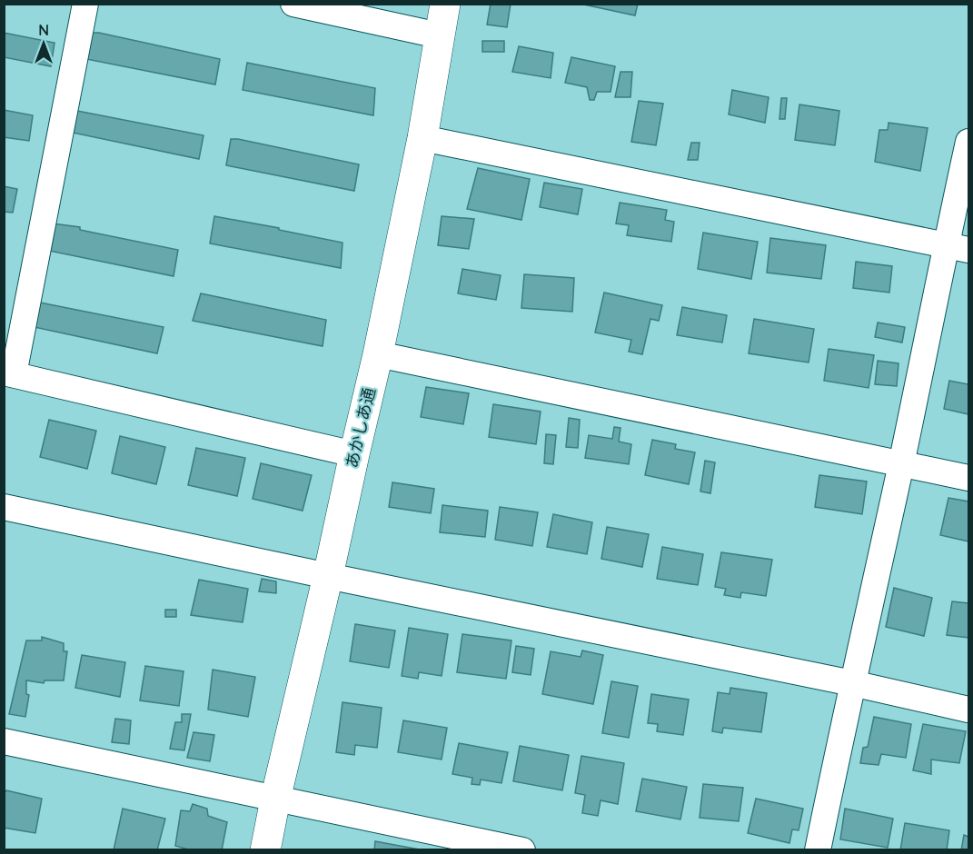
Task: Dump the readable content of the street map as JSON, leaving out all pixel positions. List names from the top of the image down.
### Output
{
  "streets": {
    "street": ["あかしあ通"]
  },
  "north": "top"
}
